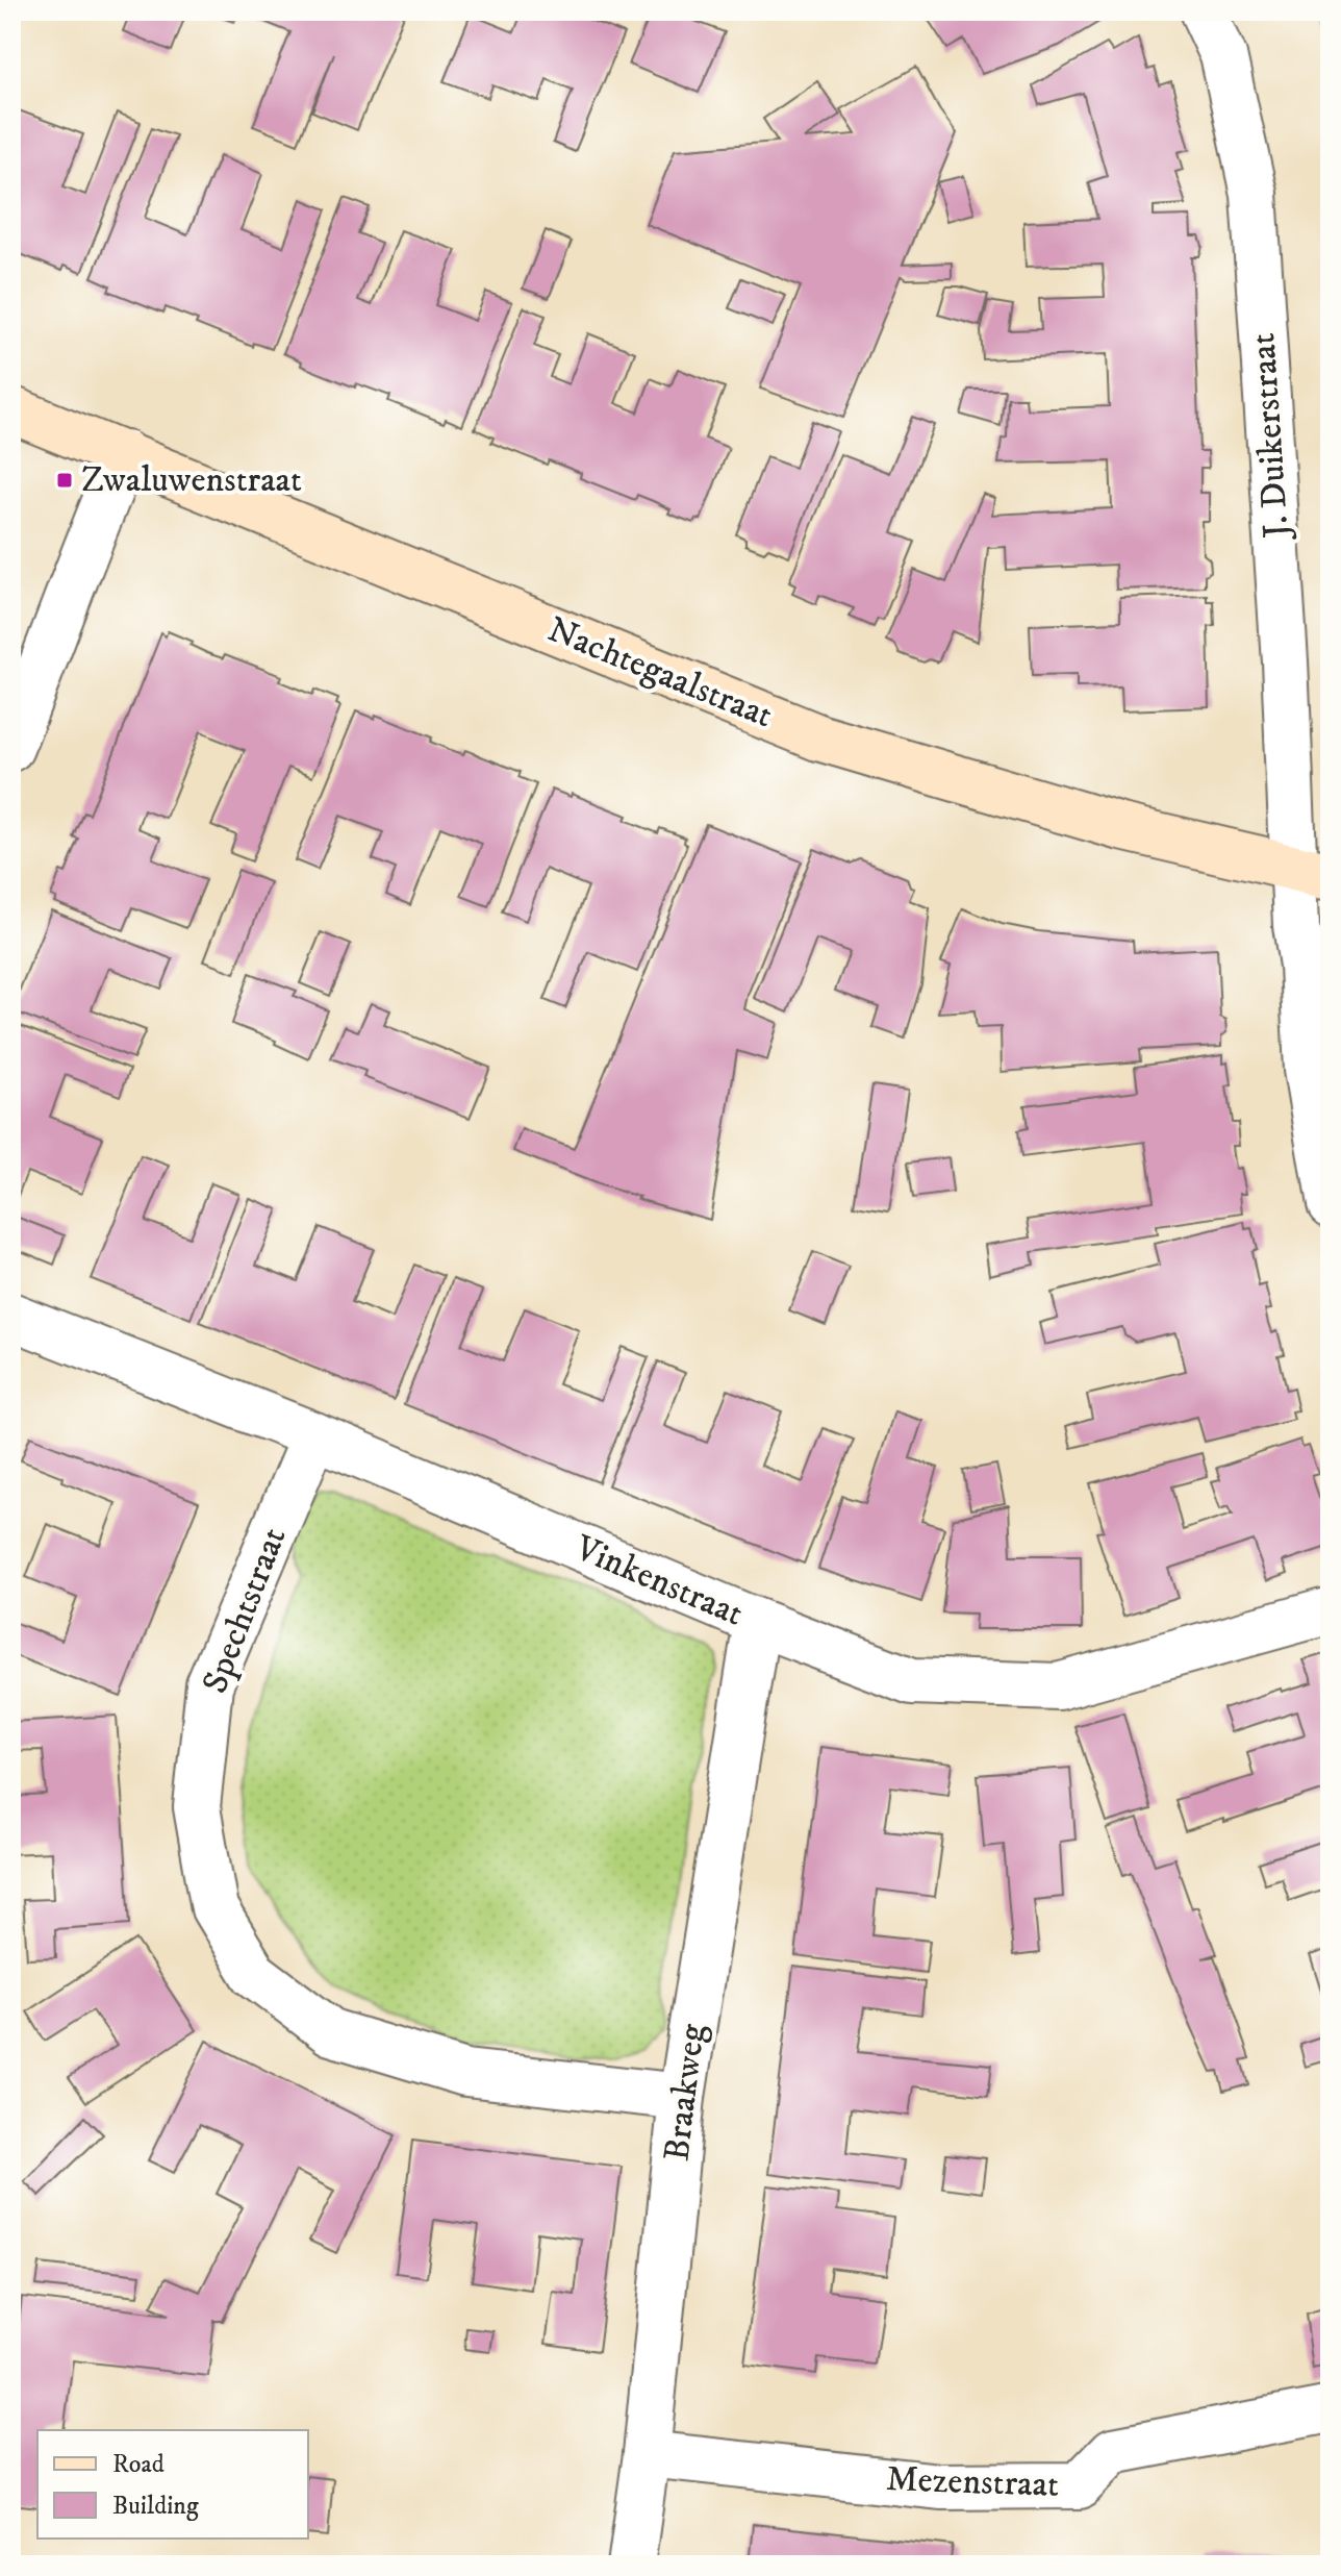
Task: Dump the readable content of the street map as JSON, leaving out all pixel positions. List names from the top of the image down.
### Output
{
  "streets": {
    "street": [
      "J. Duikerstraat",
      "Nachtegaalstraat",
      "Vinkenstraat",
      "Spechtstraat",
      "Braakweg",
      "Mezenstraat"
    ]
  },
  "crossings": [
    ["J. Duikerstraat", "Nachtegaalstraat"],
    ["Vinkenstraat", "Spechtstraat"],
    ["Vinkenstraat", "Braakweg"],
    ["Spechtstraat", "Braakweg"],
    ["Braakweg", "Mezenstraat"]
  ],
  "places": {
    "transit": ["Zwaluwenstraat"]
  },
  "legend": ["Road", "Building"]
}
